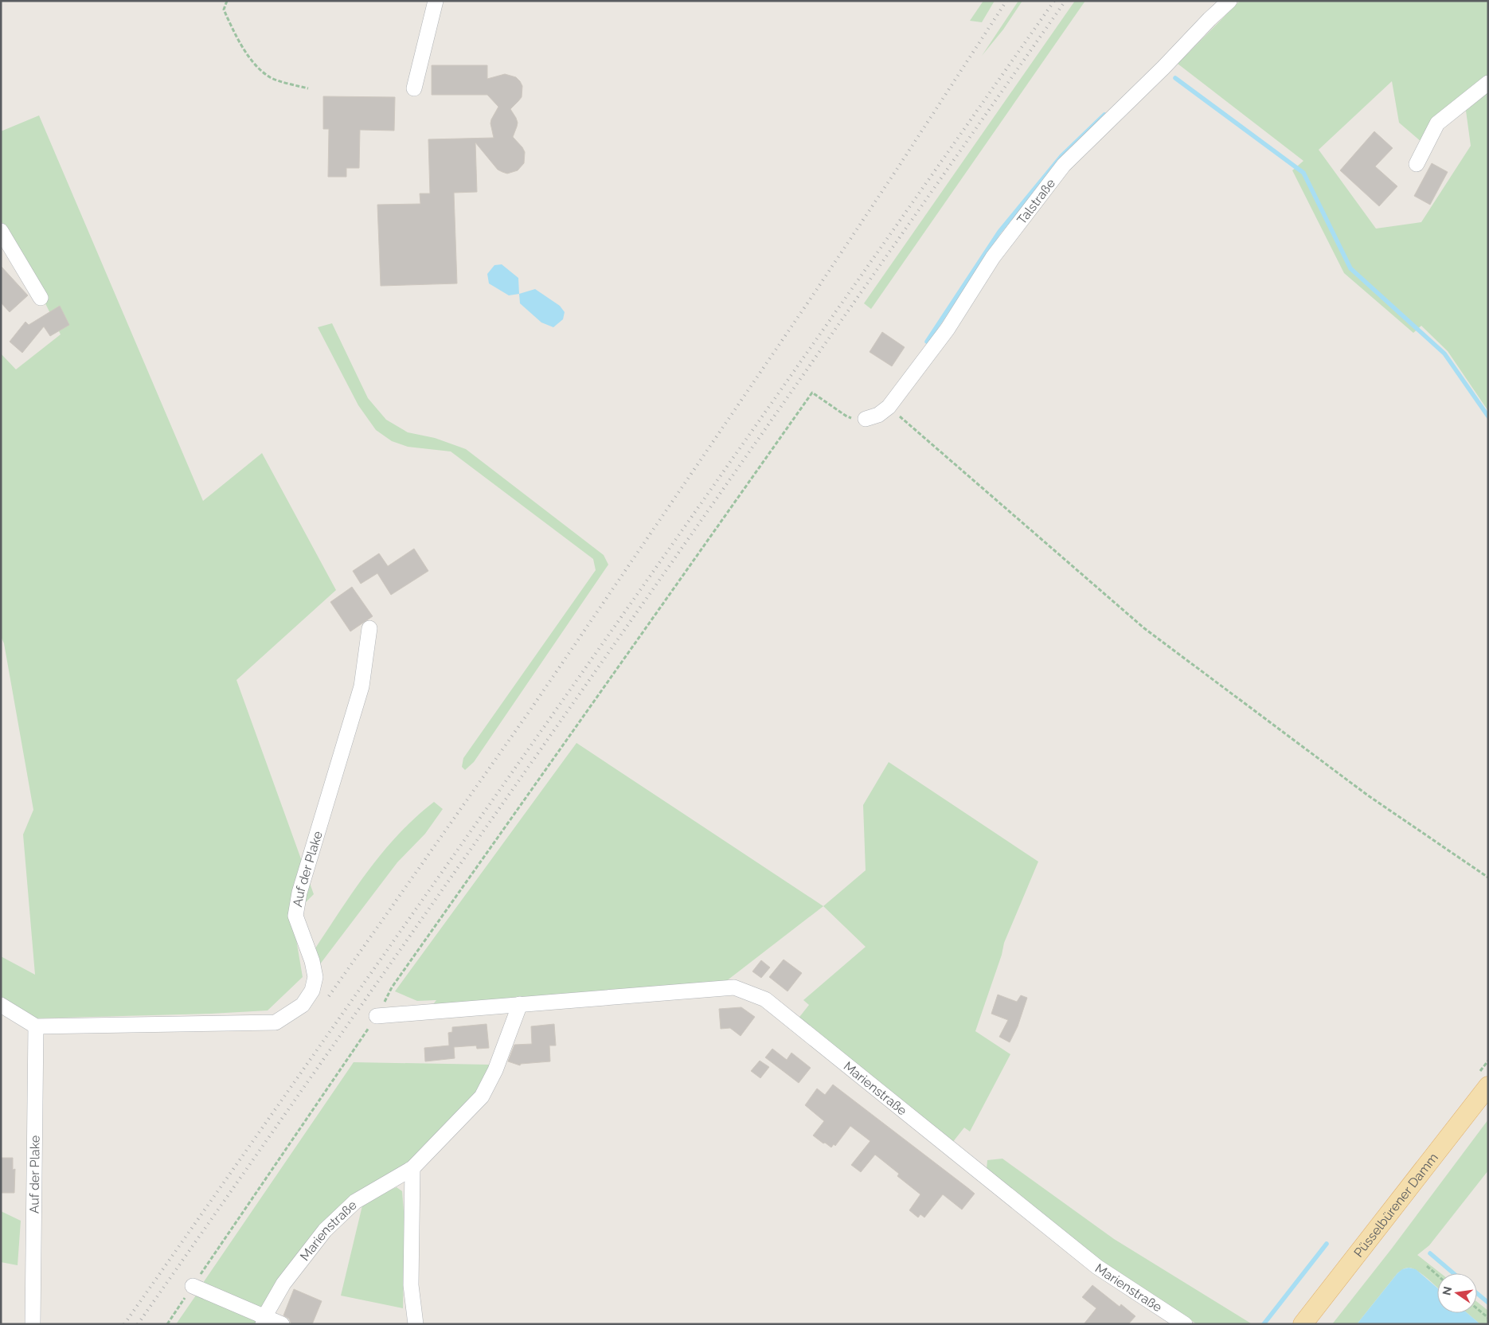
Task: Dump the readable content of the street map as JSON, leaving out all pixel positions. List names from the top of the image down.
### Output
{
  "streets": {
    "main road": ["Püsselbürener Damm"],
    "street": ["Talstraße", "Auf der Plake", "Marienstraße"]
  },
  "north": "left"
}
